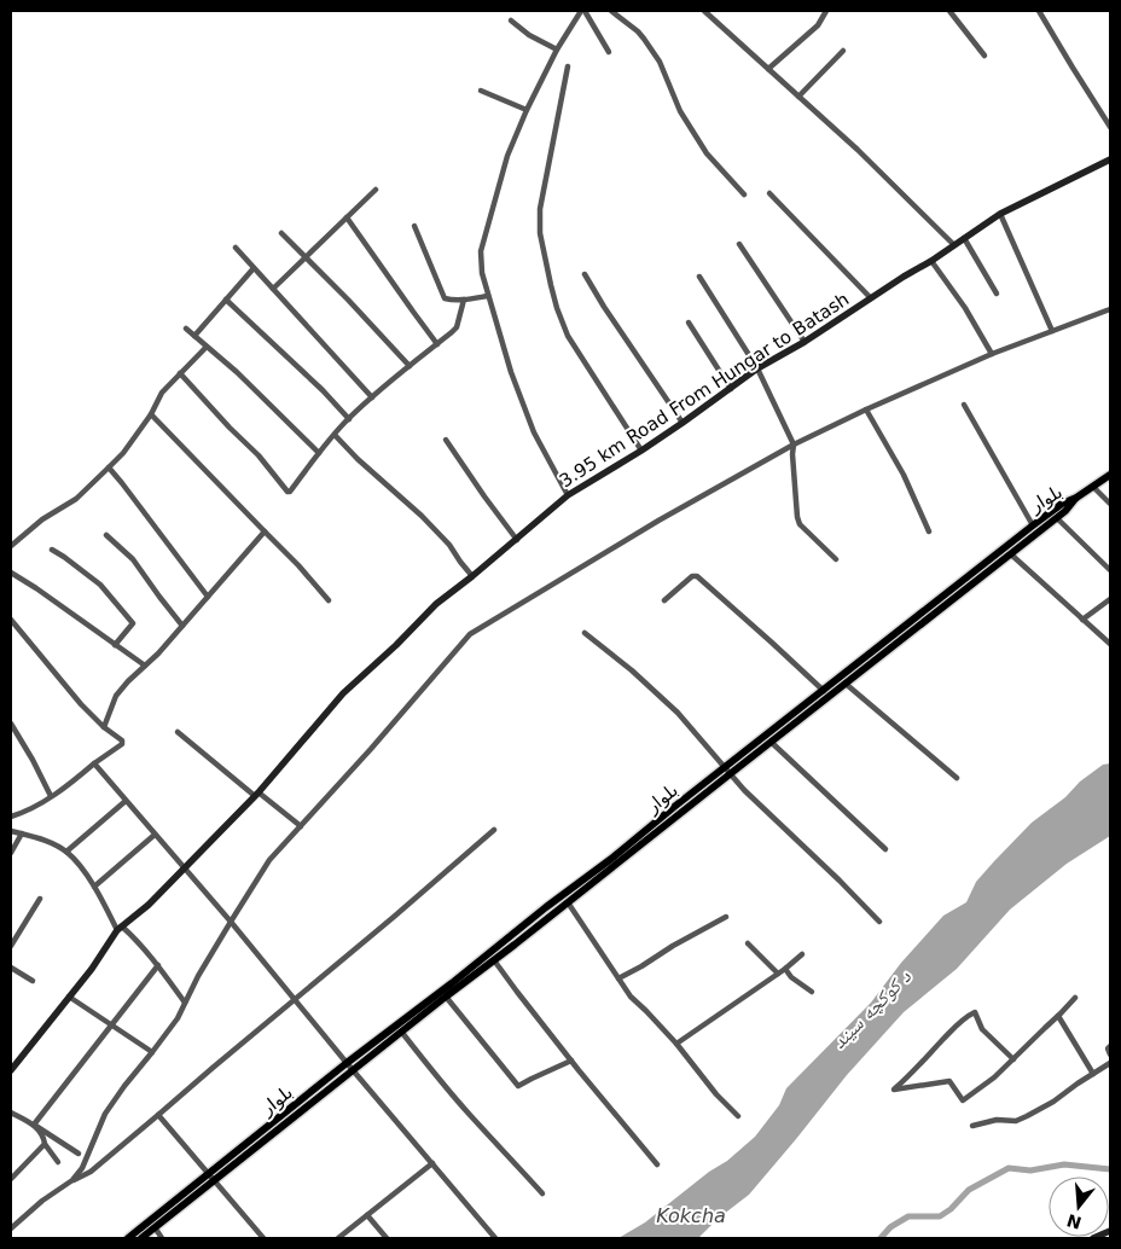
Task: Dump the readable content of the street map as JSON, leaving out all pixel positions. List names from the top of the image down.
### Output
{
  "streets": {
    "main road": ["بلوار"],
    "street": ["3.95 km Road From Hungar to Batash"]
  },
  "water": ["د کوکچه سیند", "Kokcha"],
  "north": "bottom"
}
